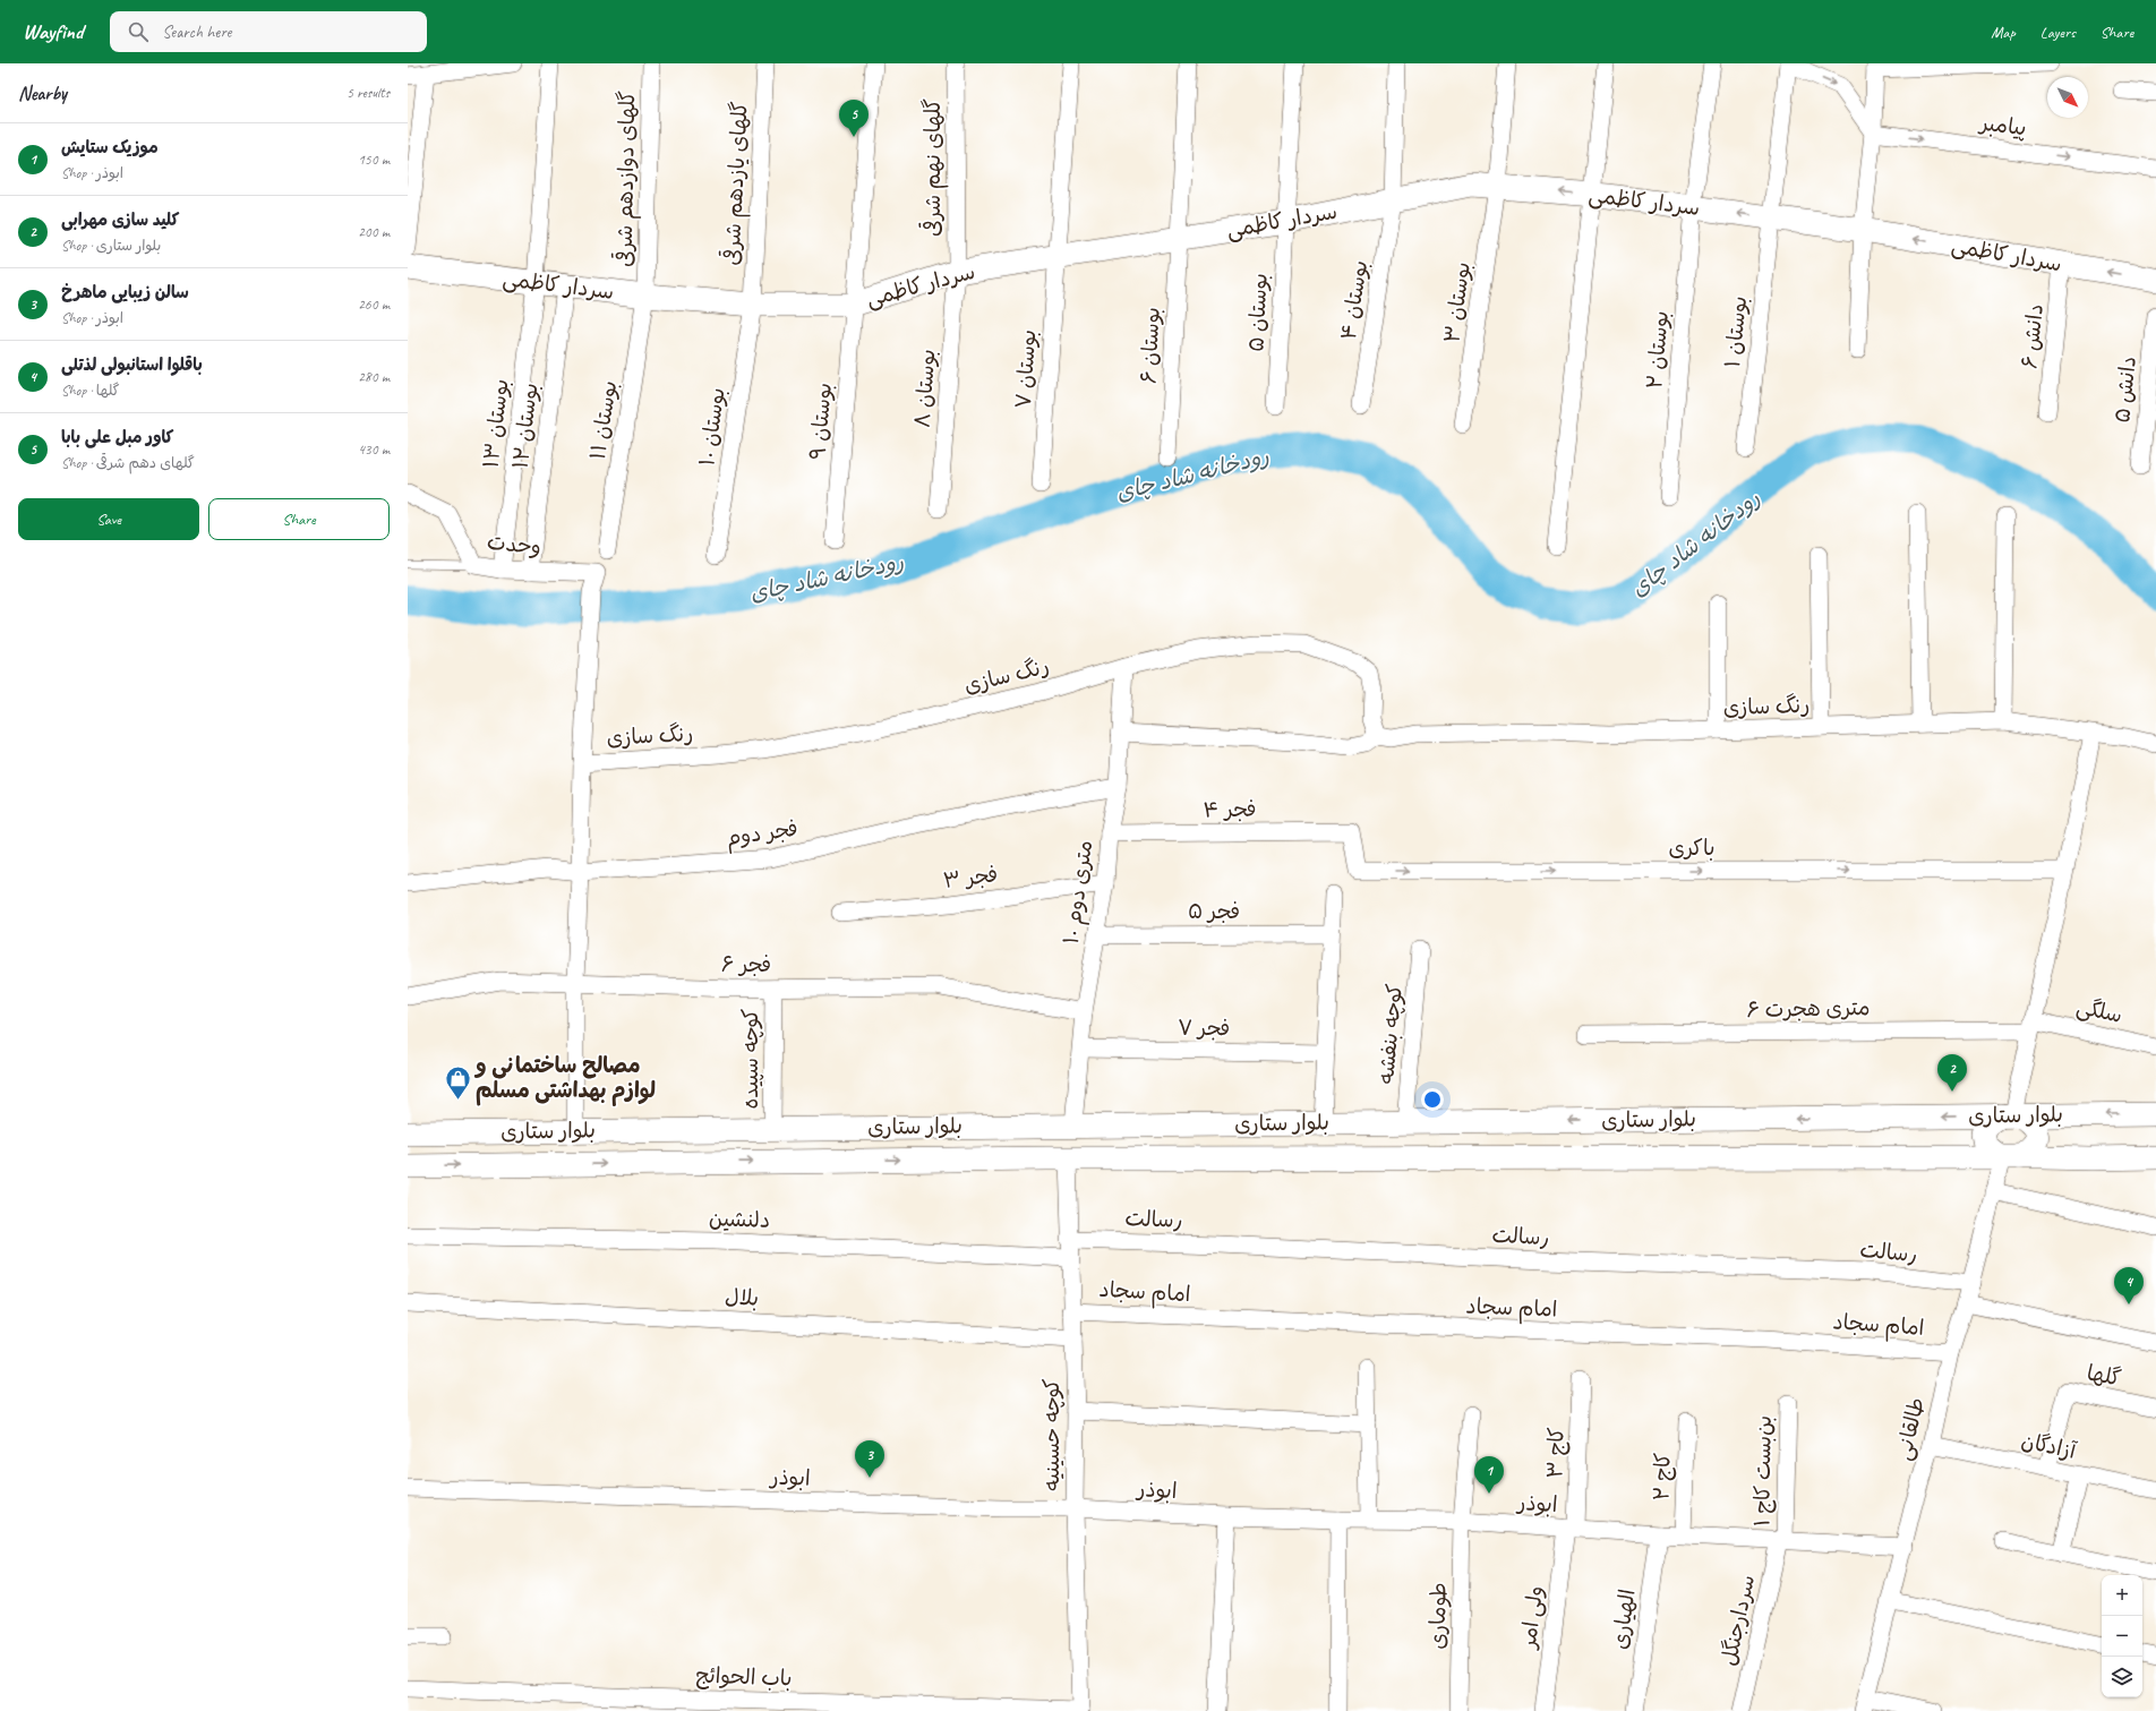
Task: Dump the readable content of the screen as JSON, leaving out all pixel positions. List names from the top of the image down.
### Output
{
  "streets": {
    "main road": ["سردار کاظمی", "بلوار ستاری"],
    "street": [
      "پیامبر",
      "گلهای نهم شرقی",
      "گلهای دوازدهم شرقی",
      "گلهای یازدهم شرقی",
      "بوستان ۴",
      "بوستان ۳",
      "بوستان ۵",
      "بوستان ۱",
      "دانش ۶",
      "بوستان ۶",
      "بوستان ۲",
      "بوستان ۷",
      "بوستان ۸",
      "دانش ۵",
      "بوستان ۱۱",
      "بوستان ۹",
      "بوستان ۱۳",
      "بوستان ۱۲",
      "بوستان ۱۰",
      "وحدت",
      "رنگ سازی",
      "فجر ۴",
      "فجر دوم",
      "باکری",
      "فجر ۳",
      "۱۰ متری دوم",
      "فجر ۵",
      "فجر ۶",
      "۶ متری هجرت",
      "سلگی",
      "فجر ۷",
      "کوچه بنفشه",
      "کوچه سپیده",
      "دلنشین",
      "رسالت",
      "امام سجاد",
      "بلال",
      "گلها",
      "طالقانی",
      "کوچه حسینیه",
      "آزادگان",
      "کاج ۳",
      "بن‌بست کاج ۱",
      "کاج ۲",
      "ابوذر",
      "طوماری",
      "ولی امر",
      "الهیاری",
      "سردارجنگل",
      "باب الحوائج"
    ]
  },
  "crossings": [
    ["گلهای نهم شرقی", "سردار کاظمی"],
    ["گلهای نهم شرقی", "بوستان ۸"],
    ["گلهای دوازدهم شرقی", "سردار کاظمی"],
    ["گلهای دوازدهم شرقی", "بوستان ۱۱"],
    ["گلهای یازدهم شرقی", "سردار کاظمی"],
    ["گلهای یازدهم شرقی", "بوستان ۱۰"],
    ["سردار کاظمی", "بوستان ۴"],
    ["سردار کاظمی", "بوستان ۳"],
    ["سردار کاظمی", "بوستان ۵"],
    ["سردار کاظمی", "بوستان ۱"],
    ["سردار کاظمی", "دانش ۶"],
    ["سردار کاظمی", "بوستان ۶"],
    ["سردار کاظمی", "بوستان ۲"],
    ["سردار کاظمی", "بوستان ۷"],
    ["سردار کاظمی", "بوستان ۸"],
    ["سردار کاظمی", "بوستان ۱۱"],
    ["سردار کاظمی", "بوستان ۹"],
    ["سردار کاظمی", "بوستان ۱۳"],
    ["سردار کاظمی", "بوستان ۱۲"],
    ["سردار کاظمی", "بوستان ۱۰"],
    ["بوستان ۱۳", "وحدت"],
    ["بوستان ۱۲", "وحدت"],
    ["وحدت", "رنگ سازی"],
    ["رنگ سازی", "۱۰ متری دوم"],
    ["فجر ۴", "باکری"],
    ["فجر ۴", "۱۰ متری دوم"],
    ["فجر دوم", "۱۰ متری دوم"],
    ["فجر ۳", "۱۰ متری دوم"],
    ["۱۰ متری دوم", "فجر ۵"],
    ["۱۰ متری دوم", "فجر ۶"],
    ["۱۰ متری دوم", "فجر ۷"],
    ["۱۰ متری دوم", "بلوار ستاری"],
    ["فجر ۶", "کوچه سپیده"],
    ["۶ متری هجرت", "سلگی"],
    ["کوچه بنفشه", "بلوار ستاری"],
    ["کوچه سپیده", "بلوار ستاری"],
    ["بلوار ستاری", "طالقانی"],
    ["بلوار ستاری", "کوچه حسینیه"],
    ["دلنشین", "کوچه حسینیه"],
    ["رسالت", "طالقانی"],
    ["رسالت", "کوچه حسینیه"],
    ["امام سجاد", "طالقانی"],
    ["امام سجاد", "کوچه حسینیه"],
    ["بلال", "کوچه حسینیه"],
    ["گلها", "آزادگان"],
    ["طالقانی", "آزادگان"],
    ["طالقانی", "ابوذر"],
    ["کوچه حسینیه", "ابوذر"],
    ["کوچه حسینیه", "باب الحوائج"],
    ["کاج ۳", "ابوذر"],
    ["کاج ۳", "ولی امر"],
    ["بن‌بست کاج ۱", "ابوذر"],
    ["بن‌بست کاج ۱", "سردارجنگل"],
    ["کاج ۲", "ابوذر"],
    ["ابوذر", "طوماری"],
    ["ابوذر", "ولی امر"],
    ["ابوذر", "الهیاری"],
    ["ابوذر", "سردارجنگل"]
  ],
  "one_way": ["باکری"],
  "water": ["رودخانه شاد چای"],
  "places": {
    "shop": ["مصالح ساختمانی و لوازم بهداشتی مسلم"]
  },
  "north": "bottom right",
  "page": {
    "header": "Wayfind",
    "search": "Search here",
    "nav": ["Map", "Layers", "Share"],
    "heading": ["Nearby", "5 results"],
    "pins": [
      "5",
      "2",
      "4",
      "3",
      "1"
    ],
    "list": [
      {
        "mark": "1",
        "name": "موزیک ستایش",
        "note": "Shop · ابوذر",
        "value": "150 m"
      },
      {
        "mark": "2",
        "name": "کلید سازی مهرابی",
        "note": "Shop · بلوار ستاری",
        "value": "200 m"
      },
      {
        "mark": "3",
        "name": "سالن زیبایی ماهرخ",
        "note": "Shop · ابوذر",
        "value": "260 m"
      },
      {
        "mark": "4",
        "name": "باقلوا استانبولی لذتلی",
        "note": "Shop · گلها",
        "value": "280 m"
      },
      {
        "mark": "5",
        "name": "کاور مبل علی بابا",
        "note": "Shop · گلهای دهم شرقی",
        "value": "430 m"
      }
    ],
    "buttons": ["Save", "Share"],
    "map_buttons": ["+", "−"]
  }
}
